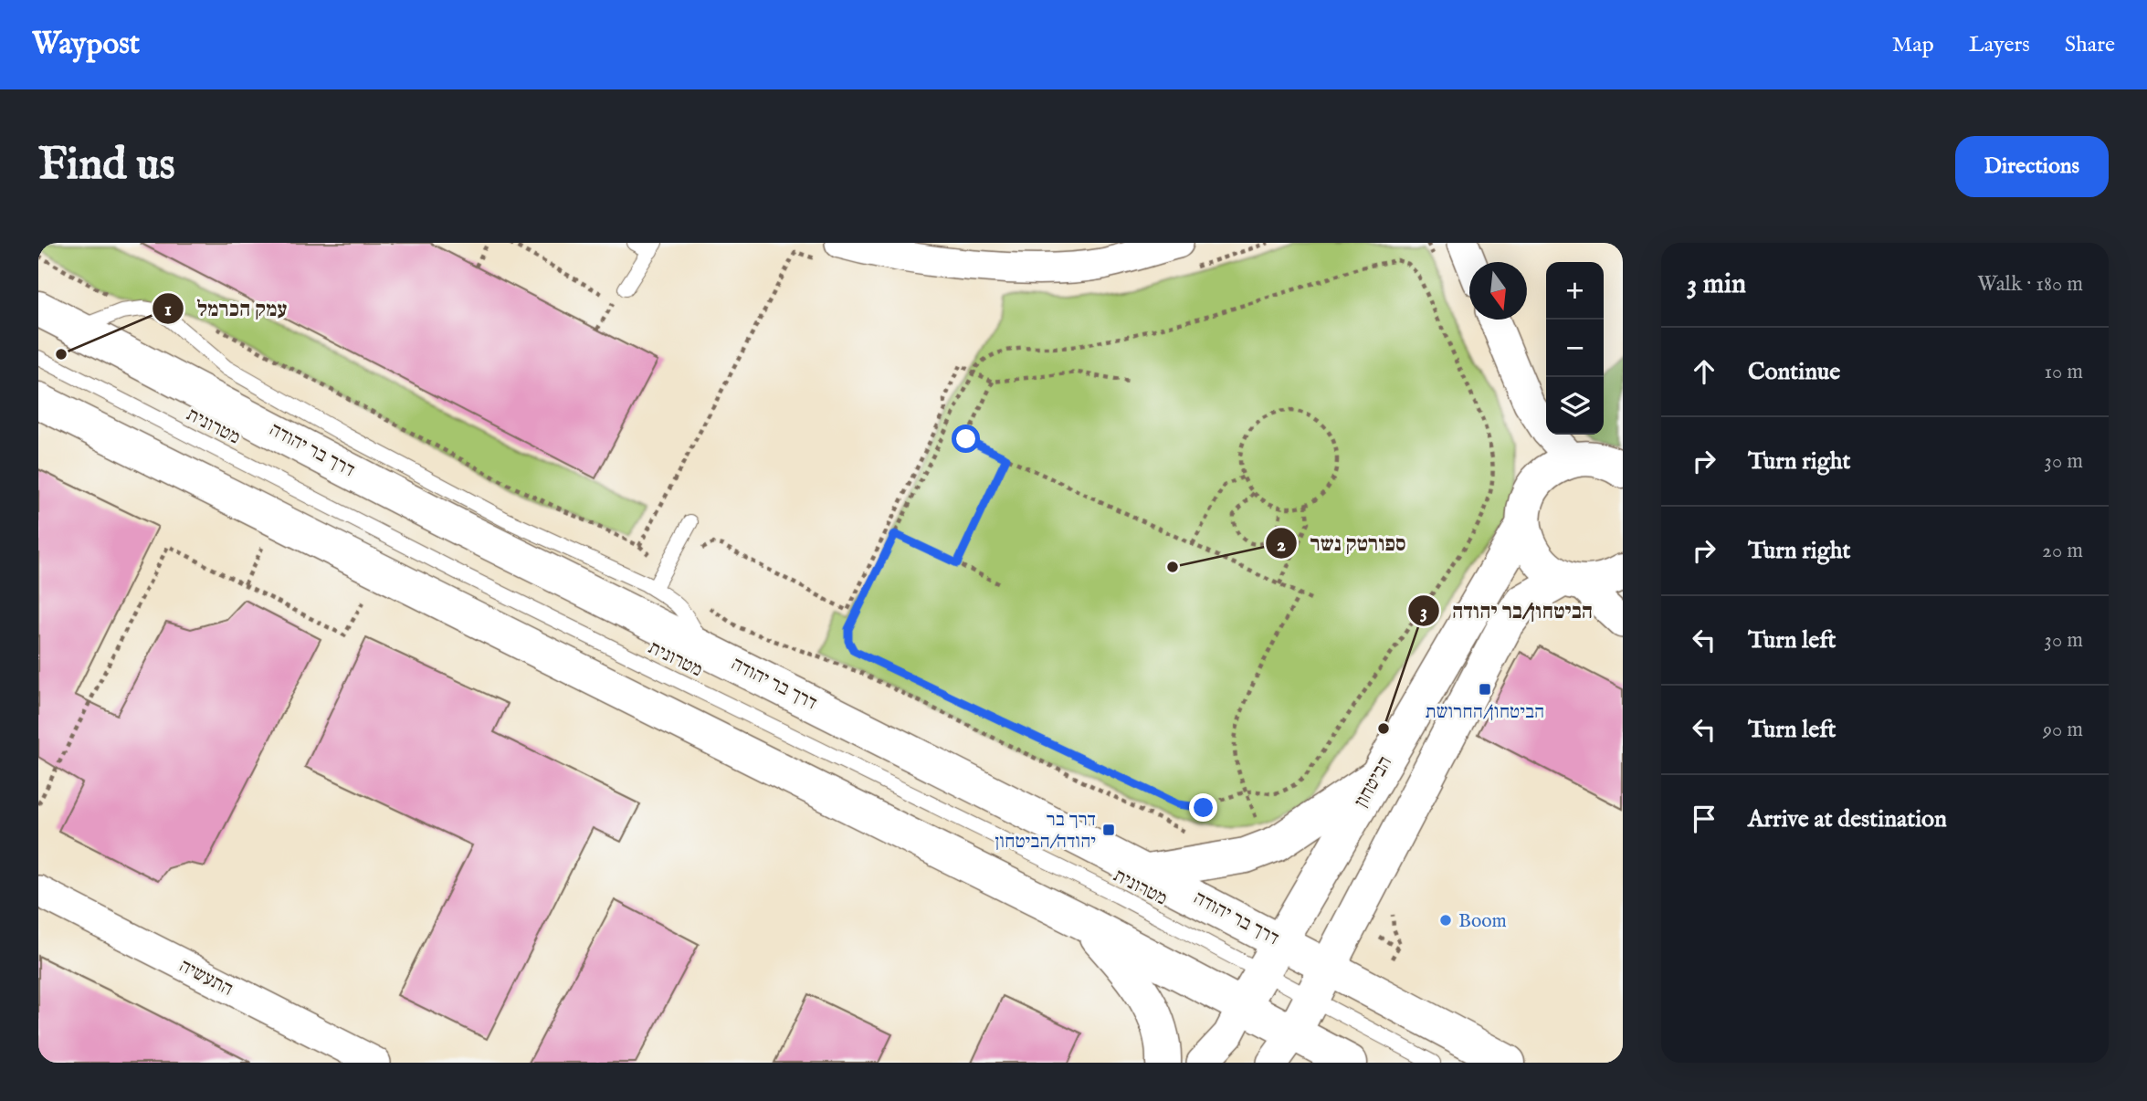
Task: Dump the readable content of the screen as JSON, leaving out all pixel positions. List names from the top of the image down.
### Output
{
  "streets": {
    "main road": ["דרך בר יהודה", "הביטחון"],
    "street": ["התעשיה"],
    "lane": ["מטרונית"]
  },
  "crossings": [
    ["מטרונית", "הביטחון"],
    ["דרך בר יהודה", "הביטחון"]
  ],
  "places": {
    "other": [
      "עמק הכרמל",
      "ספורטק נשר",
      "הביטחון/בר יהודה",
      "Boom"
    ],
    "transit": ["הביטחון/החרושת", "דרך בר יהודה/הביטחון"]
  },
  "north": "bottom",
  "page": {
    "header": "Waypost",
    "nav": ["Map", "Layers", "Share"],
    "buttons": "Directions",
    "title": "Find us",
    "heading": ["3 min", "Walk · 180 m"],
    "map_buttons": ["+", "−"],
    "list": [
      ["Continue", "10 m"],
      ["Turn right", "30 m"],
      ["Turn right", "20 m"],
      ["Turn left", "30 m"],
      ["Turn left", "90 m"],
      "Arrive at destination"
    ]
  }
}
